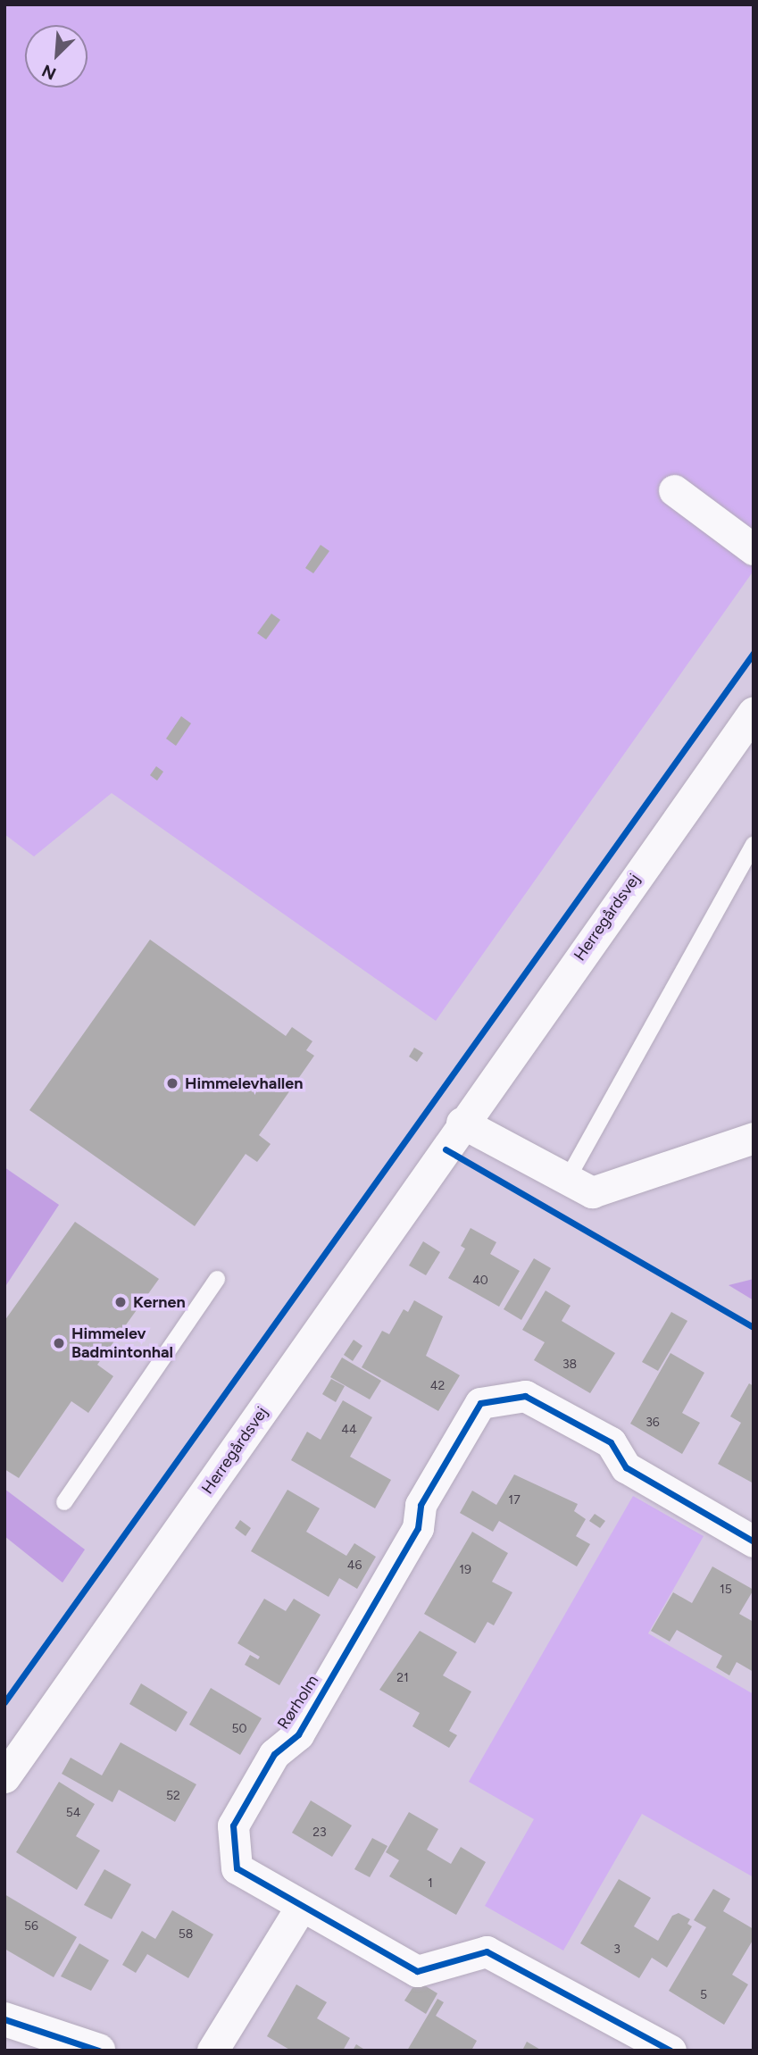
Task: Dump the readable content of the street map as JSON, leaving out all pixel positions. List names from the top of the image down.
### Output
{
  "streets": {
    "street": ["Herregårdsvej", "Rørholm"]
  },
  "places": ["Himmelevhallen", "Kernen", "Himmelev Badmintonhal"],
  "house_numbers": [
    "40",
    "38",
    "42",
    "36",
    "44",
    "17",
    "46",
    "19",
    "15",
    "21",
    "50",
    "52",
    "54",
    "23",
    "1",
    "56",
    "58",
    "3",
    "5"
  ],
  "north": "bottom left"
}
